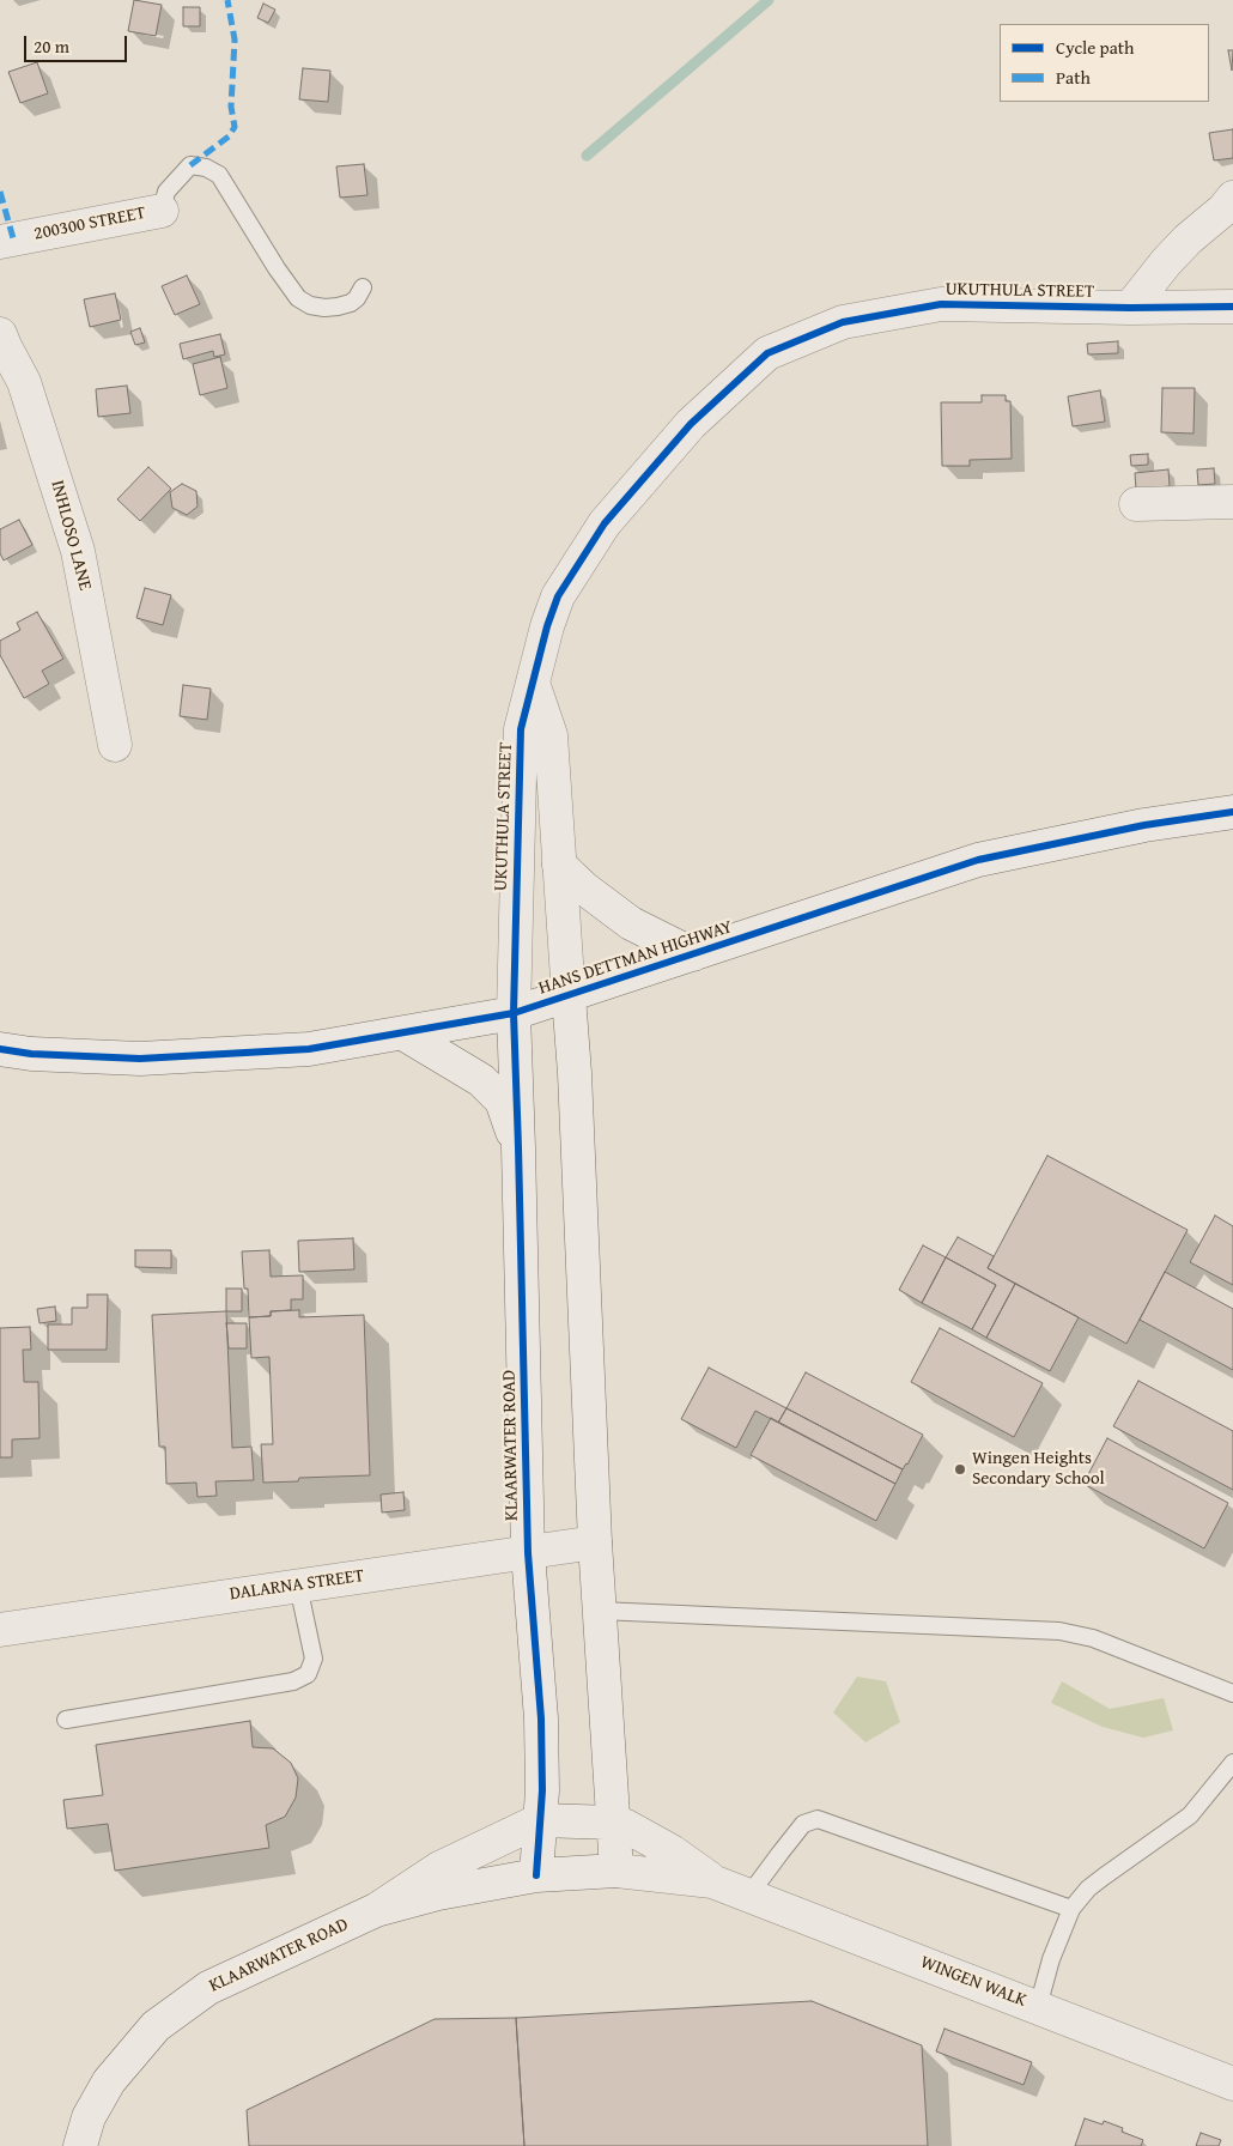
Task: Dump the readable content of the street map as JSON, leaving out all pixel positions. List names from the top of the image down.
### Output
{
  "streets": {
    "street": [
      "200300 STREET",
      "UKUTHULA STREET",
      "INHLOSO LANE",
      "HANS DETTMAN HIGHWAY",
      "KLAARWATER ROAD",
      "DALARNA STREET",
      "WINGEN WALK"
    ]
  },
  "crossings": [
    ["UKUTHULA STREET", "HANS DETTMAN HIGHWAY"],
    ["UKUTHULA STREET", "KLAARWATER ROAD"],
    ["HANS DETTMAN HIGHWAY", "KLAARWATER ROAD"],
    ["KLAARWATER ROAD", "DALARNA STREET"],
    ["KLAARWATER ROAD", "WINGEN WALK"]
  ],
  "places": ["Wingen Heights Secondary School"],
  "legend": ["Cycle path", "Path"],
  "scale_bar": "20 m"
}
